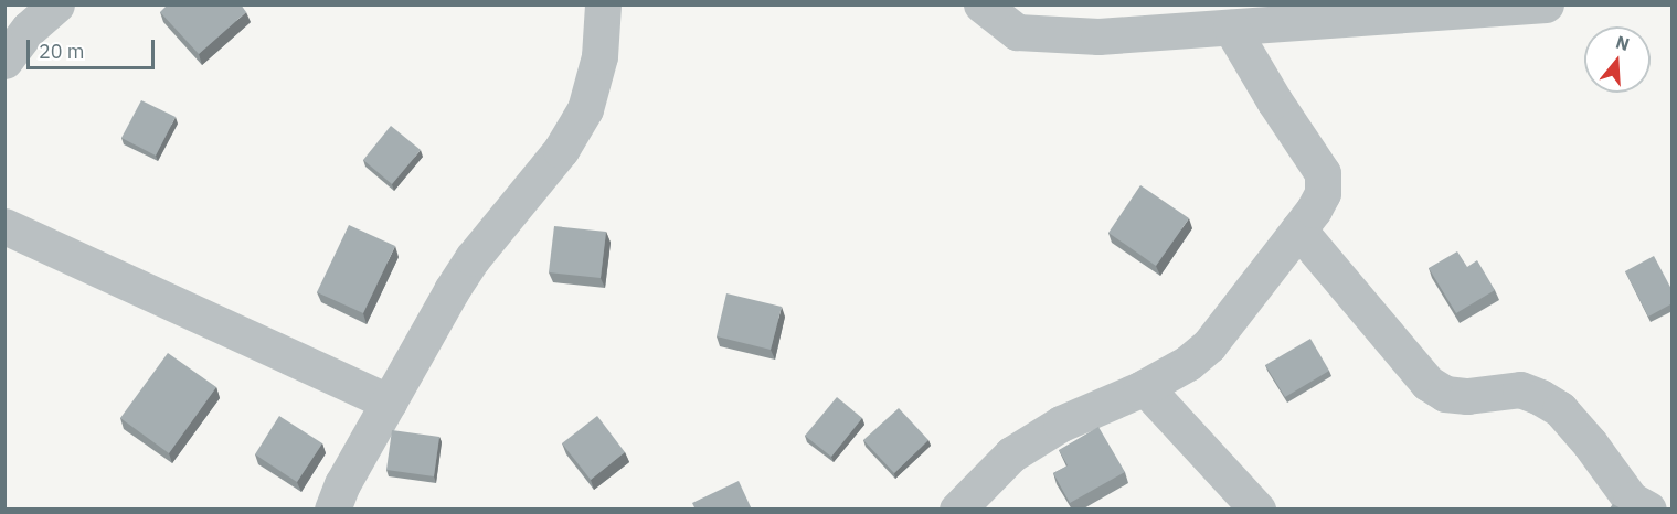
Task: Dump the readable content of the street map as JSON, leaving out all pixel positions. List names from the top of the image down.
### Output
{
  "scale_bar": "20 m",
  "north": "top"
}
